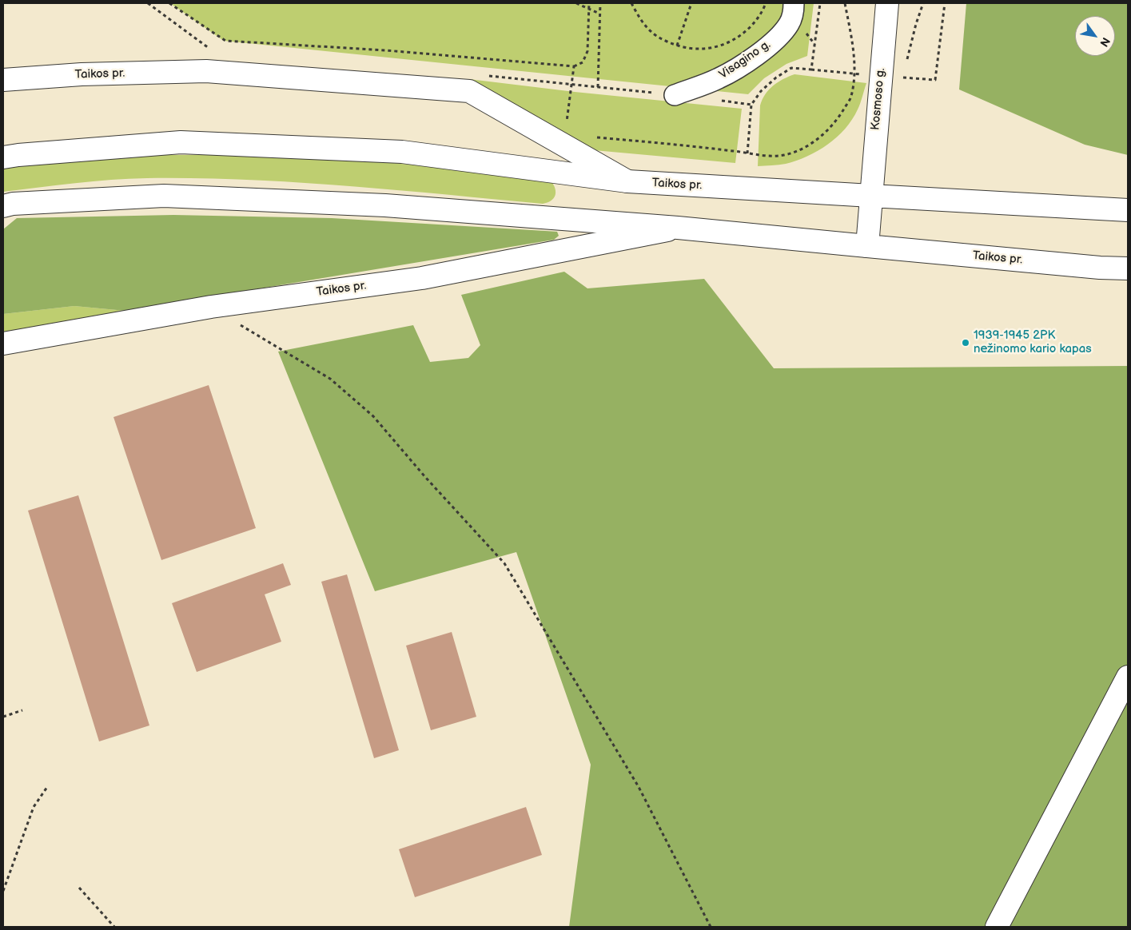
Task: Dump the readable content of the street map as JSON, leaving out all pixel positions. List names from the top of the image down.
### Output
{
  "streets": {
    "main road": ["Taikos pr.", "Kosmoso g."],
    "street": ["Visagino g."]
  },
  "crossings": [
    ["Taikos pr.", "Kosmoso g."]
  ],
  "places": ["1939-1945 2PK nežinomo kario kapas"],
  "north": "bottom right"
}
